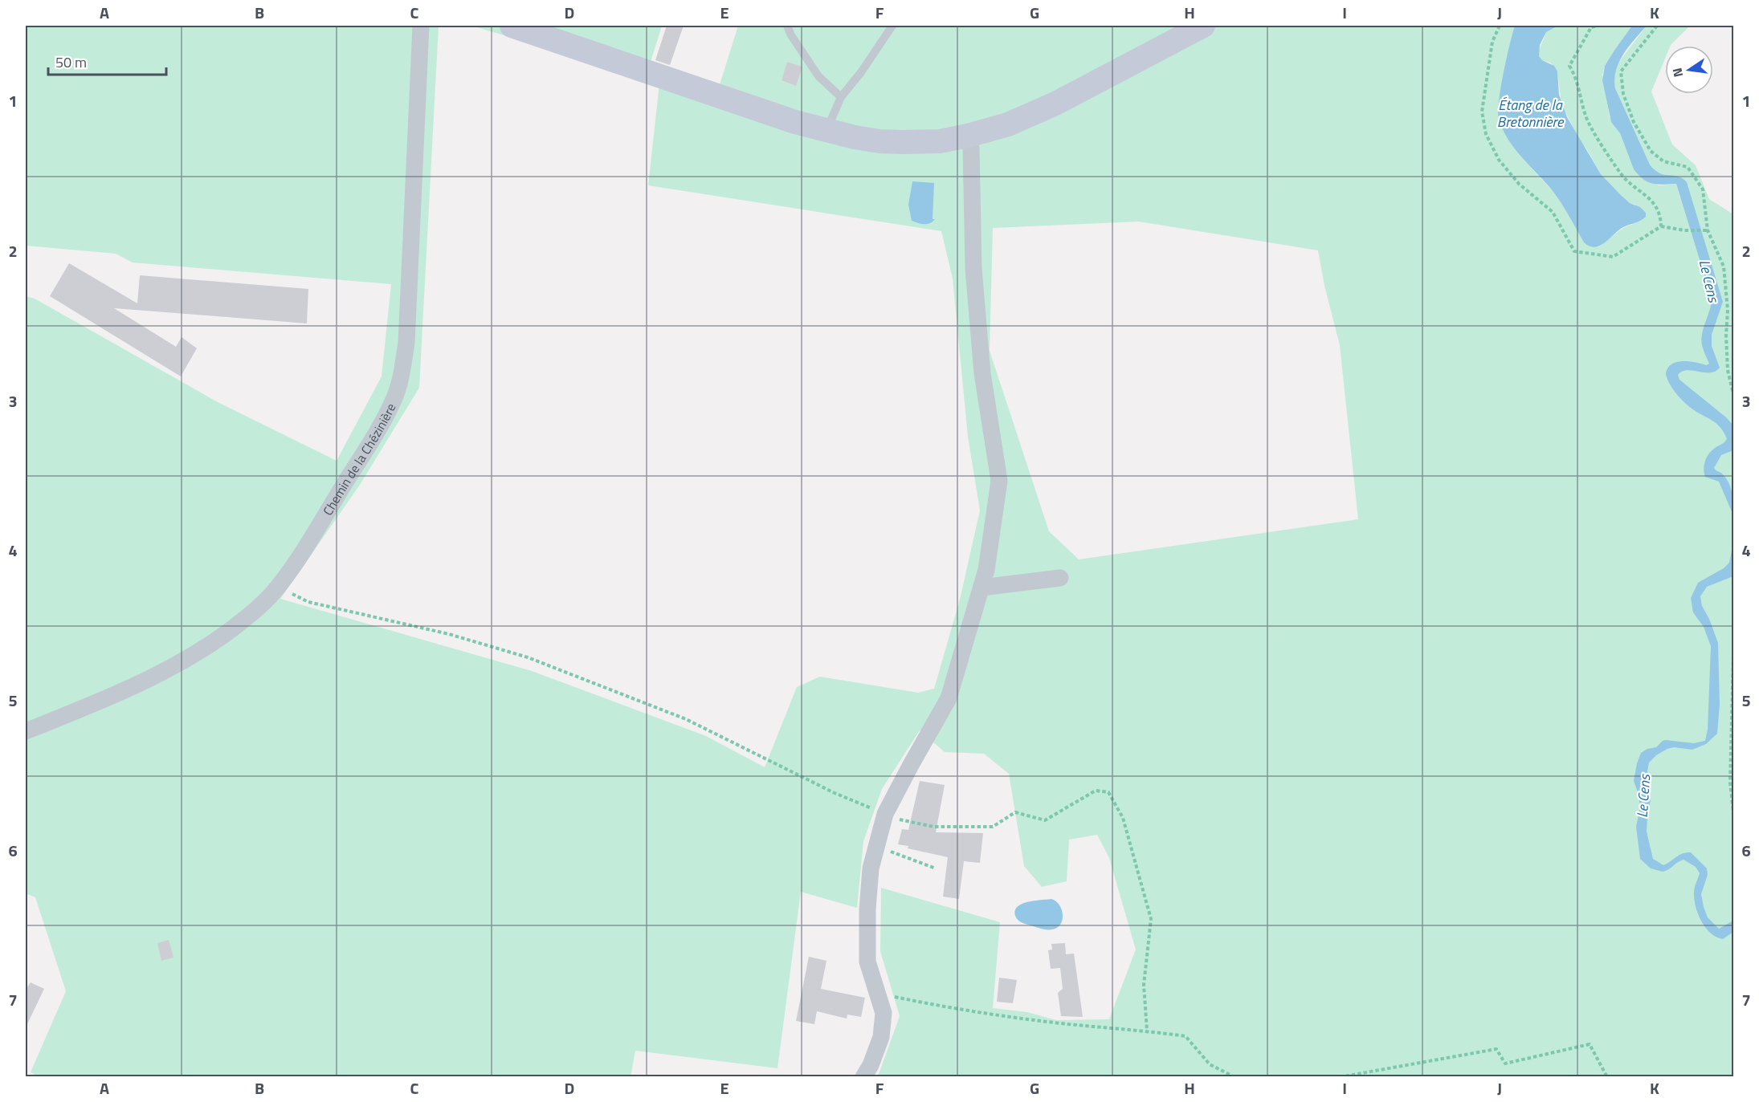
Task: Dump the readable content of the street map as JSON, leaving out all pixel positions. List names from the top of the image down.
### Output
{
  "streets": {
    "street": ["Chemin de la Chézinière"]
  },
  "water": ["Étang de la Bretonnière", "Le Cens"],
  "scale_bar": "50 m",
  "north": "left",
  "grid": {
    "columns": [
      "A",
      "B",
      "C",
      "D",
      "E",
      "F",
      "G",
      "H",
      "I",
      "J",
      "K"
    ],
    "rows": [
      "1",
      "2",
      "3",
      "4",
      "5",
      "6",
      "7"
    ]
  }
}
